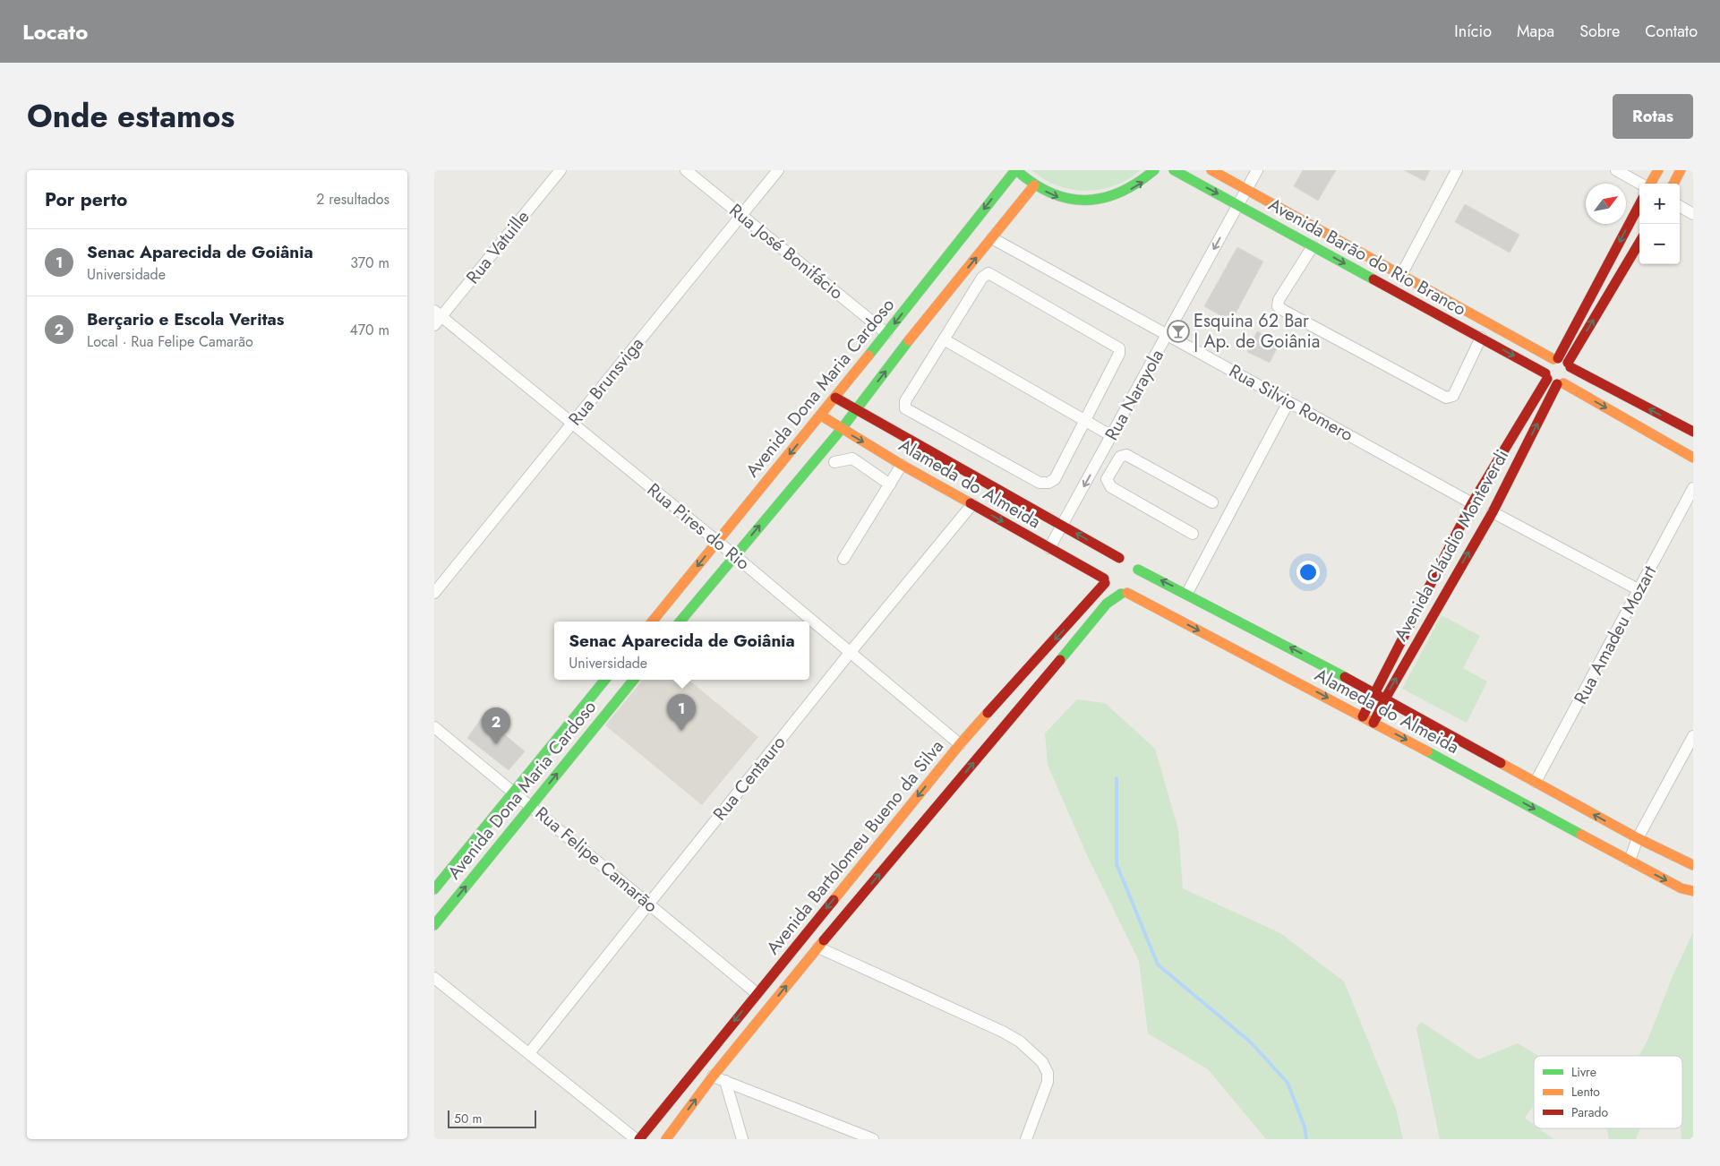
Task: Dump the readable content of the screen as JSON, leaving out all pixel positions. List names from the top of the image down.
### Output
{
  "streets": {
    "street": [
      "Rua Vatuille",
      "Rua José Bonifácio",
      "Avenida Barão do Rio Branco",
      "Rua Brunsviga",
      "Avenida Dona Maria Cardoso",
      "Rua Narayola",
      "Rua Silvio Romero",
      "Alameda do Almeida",
      "Rua Pires do Rio",
      "Avenida Cláudio Monteverdi",
      "Rua Amadeu Mozart",
      "Rua Centauro",
      "Avenida Bartolomeu Bueno da Silva",
      "Rua Felipe Camarão"
    ]
  },
  "crossings": [
    ["Rua Vatuille", "Rua Pires do Rio"],
    ["Rua José Bonifácio", "Rua Brunsviga"],
    ["Rua José Bonifácio", "Avenida Dona Maria Cardoso"],
    ["Avenida Barão do Rio Branco", "Rua Narayola"],
    ["Avenida Barão do Rio Branco", "Avenida Cláudio Monteverdi"],
    ["Rua Brunsviga", "Rua Pires do Rio"],
    ["Avenida Dona Maria Cardoso", "Alameda do Almeida"],
    ["Avenida Dona Maria Cardoso", "Rua Pires do Rio"],
    ["Avenida Dona Maria Cardoso", "Rua Felipe Camarão"],
    ["Rua Narayola", "Rua Silvio Romero"],
    ["Rua Narayola", "Alameda do Almeida"],
    ["Rua Silvio Romero", "Avenida Cláudio Monteverdi"],
    ["Alameda do Almeida", "Avenida Cláudio Monteverdi"],
    ["Alameda do Almeida", "Rua Amadeu Mozart"],
    ["Alameda do Almeida", "Rua Centauro"],
    ["Alameda do Almeida", "Avenida Bartolomeu Bueno da Silva"],
    ["Rua Pires do Rio", "Rua Centauro"],
    ["Rua Pires do Rio", "Avenida Bartolomeu Bueno da Silva"],
    ["Rua Centauro", "Rua Felipe Camarão"],
    ["Avenida Bartolomeu Bueno da Silva", "Rua Felipe Camarão"]
  ],
  "one_way": ["Rua Narayola"],
  "places": {
    "bar": ["Esquina 62 Bar | Ap. de Goiânia"]
  },
  "legend": ["Livre", "Lento", "Parado"],
  "scale_bar": "50 m",
  "north": "top right",
  "page": {
    "header": "Locato",
    "nav": [
      "Início",
      "Mapa",
      "Sobre",
      "Contato"
    ],
    "title": "Onde estamos",
    "buttons": "Rotas",
    "heading": ["Por perto", "2 resultados"],
    "map_buttons": ["+", "−"],
    "list": [
      {
        "mark": "1",
        "name": "Senac Aparecida de Goiânia",
        "note": "Universidade",
        "value": "370 m"
      },
      {
        "mark": "2",
        "name": "Berçario e Escola Veritas",
        "note": "Local · Rua Felipe Camarão",
        "value": "470 m"
      }
    ],
    "popup": ["Senac Aparecida de Goiânia", "Universidade"],
    "pins": ["1", "2"],
    "scale": "50 m"
  }
}
